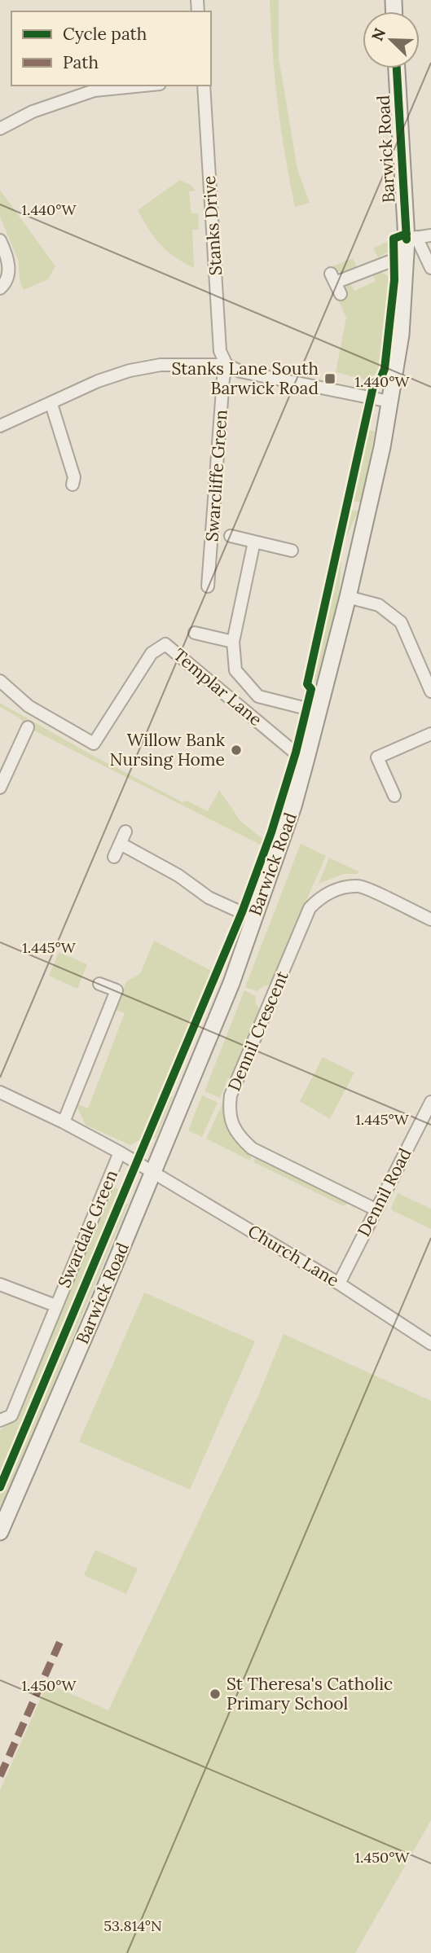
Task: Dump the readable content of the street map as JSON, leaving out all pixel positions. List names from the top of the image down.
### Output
{
  "streets": {
    "street": [
      "Barwick Road",
      "Stanks Drive",
      "Swarcliffe Green",
      "Templar Lane",
      "Dennil Crescent",
      "Dennil Road",
      "Swardale Green",
      "Church Lane"
    ]
  },
  "crossings": [
    ["Barwick Road", "Templar Lane"],
    ["Barwick Road", "Church Lane"],
    ["Stanks Drive", "Swarcliffe Green"],
    ["Dennil Crescent", "Dennil Road"],
    ["Dennil Road", "Church Lane"],
    ["Swardale Green", "Church Lane"]
  ],
  "places": {
    "transit": ["Stanks Lane South Barwick Road"],
    "other": ["Willow Bank Nursing Home", "St Theresa's Catholic Primary School"]
  },
  "legend": ["Cycle path", "Path"],
  "north": "top left",
  "coordinates": [
    "1.440°W",
    "1.445°W",
    "1.450°W",
    "53.814°N"
  ]
}
